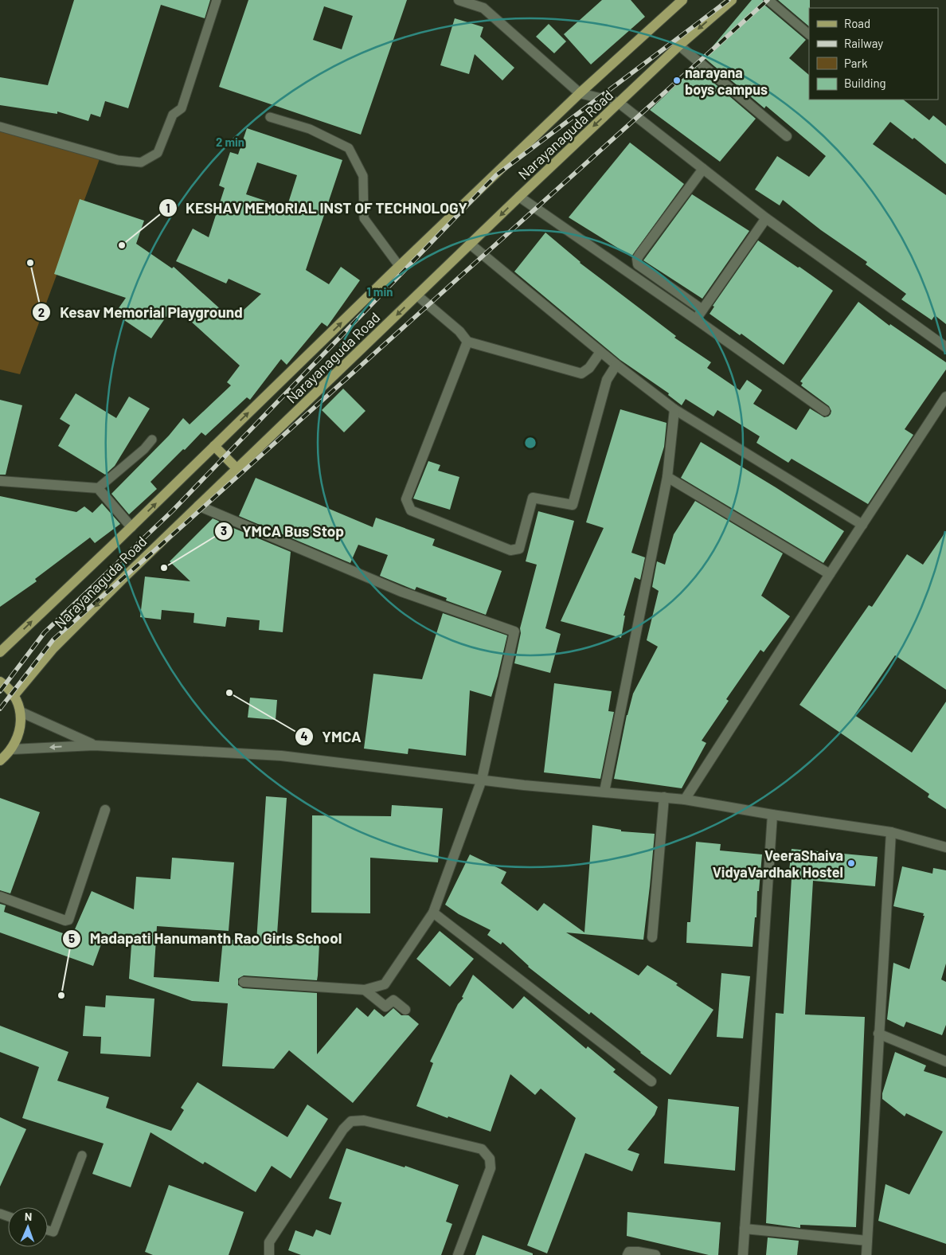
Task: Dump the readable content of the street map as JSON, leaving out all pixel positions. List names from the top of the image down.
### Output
{
  "streets": {
    "main road": ["Narayanaguda Road"]
  },
  "places": [
    "narayana boys campus",
    "KESHAV MEMORIAL INST OF TECHNOLOGY",
    "Kesav Memorial Playground",
    "YMCA Bus Stop",
    "YMCA",
    "VeeraShaiva VidyaVardhak Hostel",
    "Madapati Hanumanth Rao Girls School"
  ],
  "legend": [
    "Road",
    "Railway",
    "Park",
    "Building"
  ],
  "north": "top",
  "rings": ["2 min", "1 min"]
}
